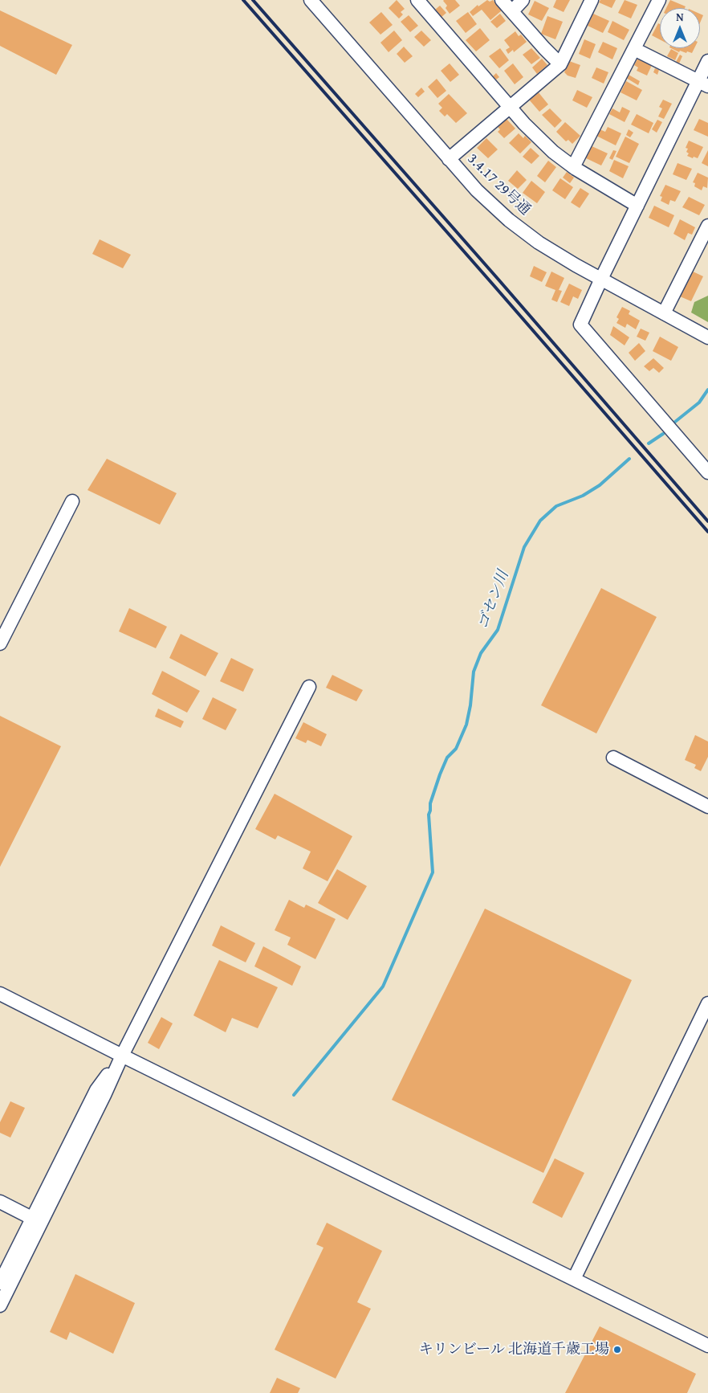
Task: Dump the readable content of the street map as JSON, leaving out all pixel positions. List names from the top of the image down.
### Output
{
  "streets": {
    "street": ["3.4.17 29号通"]
  },
  "water": ["ゴセン川"],
  "places": ["キリンビール 北海道千歳工場"],
  "north": "top"
}
